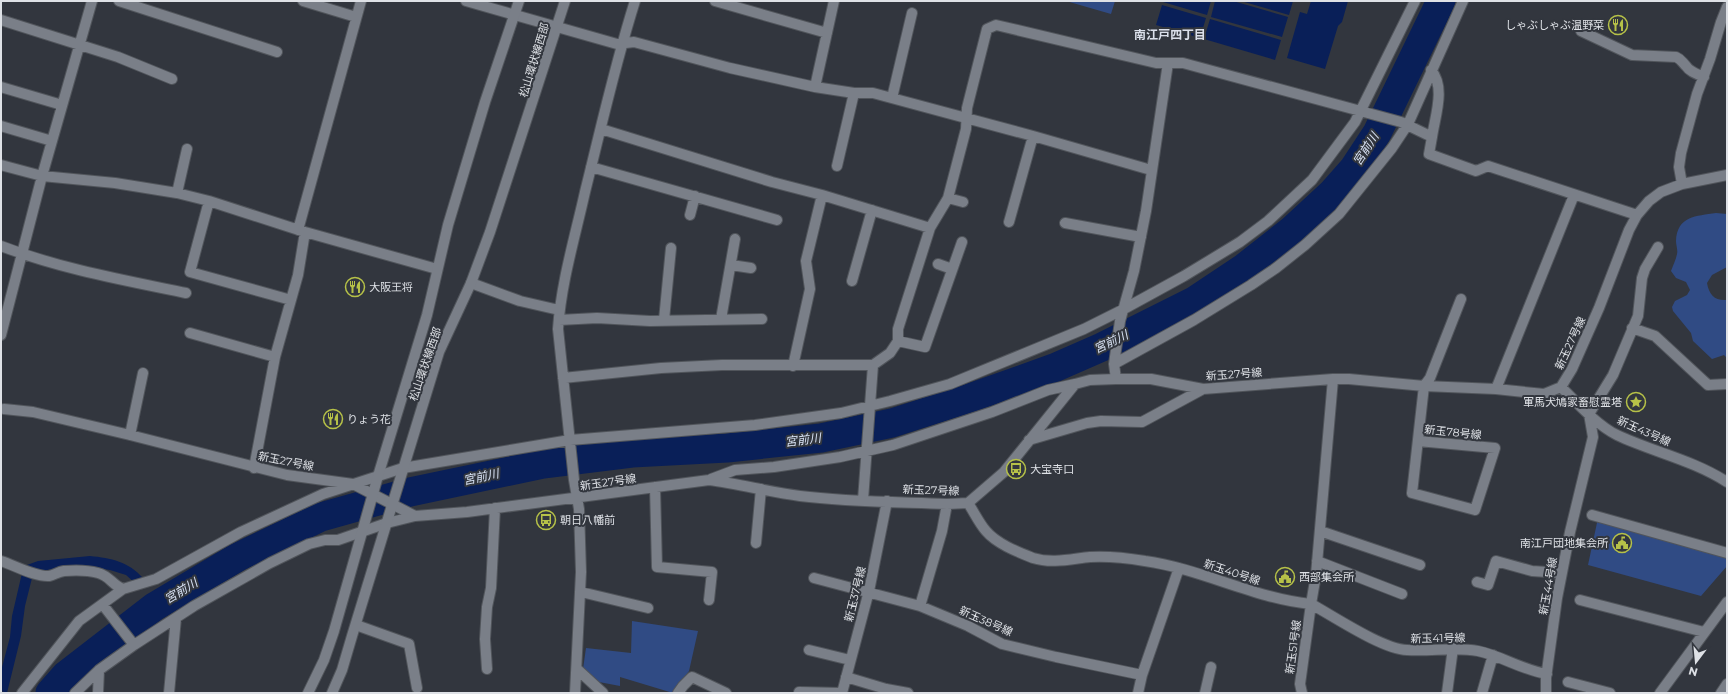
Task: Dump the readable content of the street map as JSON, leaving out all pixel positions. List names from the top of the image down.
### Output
{
  "streets": {
    "street": [
      "松山環状線西部",
      "新玉27号線",
      "新玉43号線",
      "新玉78号線",
      "新玉40号線",
      "新玉44号線",
      "新玉37号線",
      "新玉38号線",
      "新玉41号線",
      "新玉51号線"
    ]
  },
  "crossings": [
    ["松山環状線西部", "新玉27号線"],
    ["新玉27号線", "新玉43号線"],
    ["新玉27号線", "新玉78号線"],
    ["新玉27号線", "新玉40号線"],
    ["新玉27号線", "新玉37号線"],
    ["新玉43号線", "新玉44号線"],
    ["新玉40号線", "新玉41号線"],
    ["新玉40号線", "新玉51号線"],
    ["新玉44号線", "新玉41号線"],
    ["新玉37号線", "新玉38号線"],
    ["新玉41号線", "新玉51号線"]
  ],
  "districts": ["南江戸四丁目"],
  "water": ["宮前川"],
  "places": {
    "restaurant": ["しゃぶしゃぶ温野菜", "大阪王将", "りょう花"],
    "place": ["軍馬犬鳩家畜慰霊塔"],
    "bus stop": ["大宝寺口", "朝日八幡前"],
    "public building": ["南江戸団地集会所", "西部集会所"]
  },
  "north": "bottom"
}
